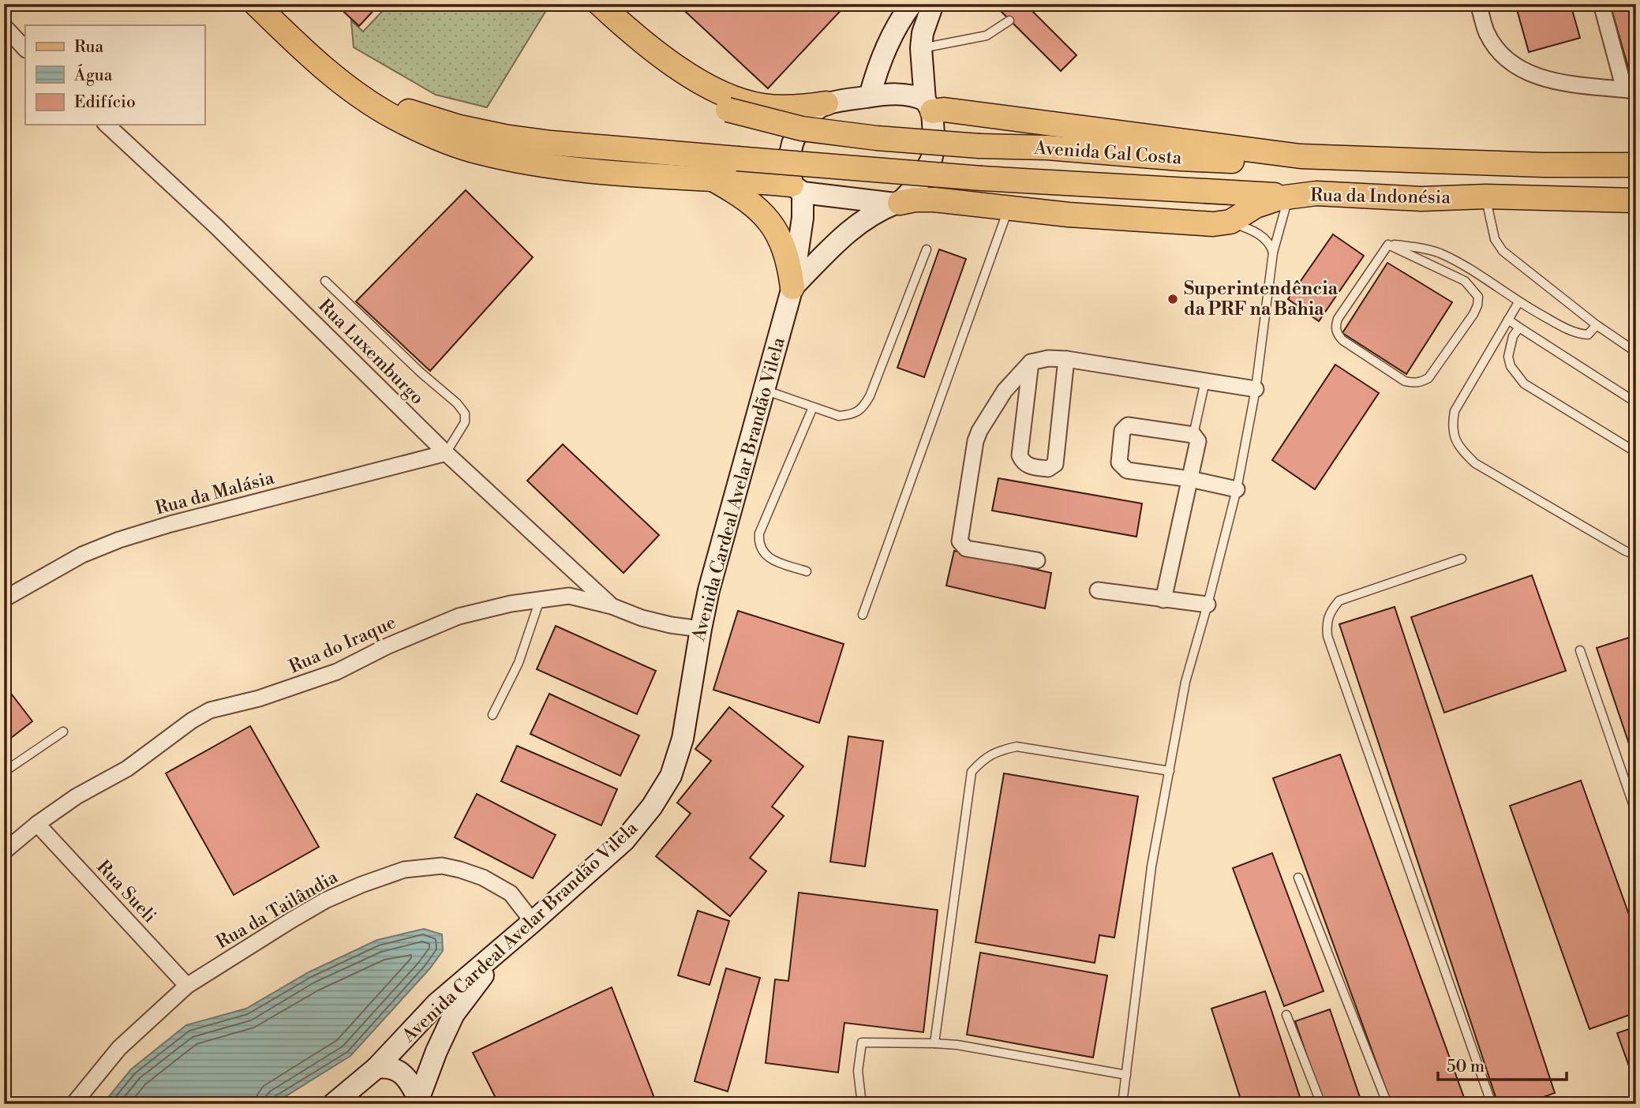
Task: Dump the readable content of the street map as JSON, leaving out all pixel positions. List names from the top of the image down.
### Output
{
  "streets": {
    "main road": ["Avenida Gal Costa", "Rua da Indonésia", "Avenida Cardeal Avelar Brandão Vilela"],
    "street": [
      "Rua Luxemburgo",
      "Rua da Malásia",
      "Rua do Iraque",
      "Rua Sueli",
      "Rua da Tailândia"
    ]
  },
  "crossings": [
    ["Avenida Gal Costa", "Rua da Indonésia"],
    ["Avenida Gal Costa", "Avenida Cardeal Avelar Brandão Vilela"],
    ["Rua da Indonésia", "Avenida Cardeal Avelar Brandão Vilela"],
    ["Rua Luxemburgo", "Rua da Malásia"],
    ["Rua Luxemburgo", "Rua do Iraque"],
    ["Avenida Cardeal Avelar Brandão Vilela", "Rua do Iraque"],
    ["Avenida Cardeal Avelar Brandão Vilela", "Rua da Tailândia"],
    ["Rua do Iraque", "Rua Sueli"],
    ["Rua Sueli", "Rua da Tailândia"]
  ],
  "places": ["Superintendência da PRF na Bahia"],
  "legend": ["Rua", "Água", "Edifício"],
  "scale_bar": "50 m"
}
